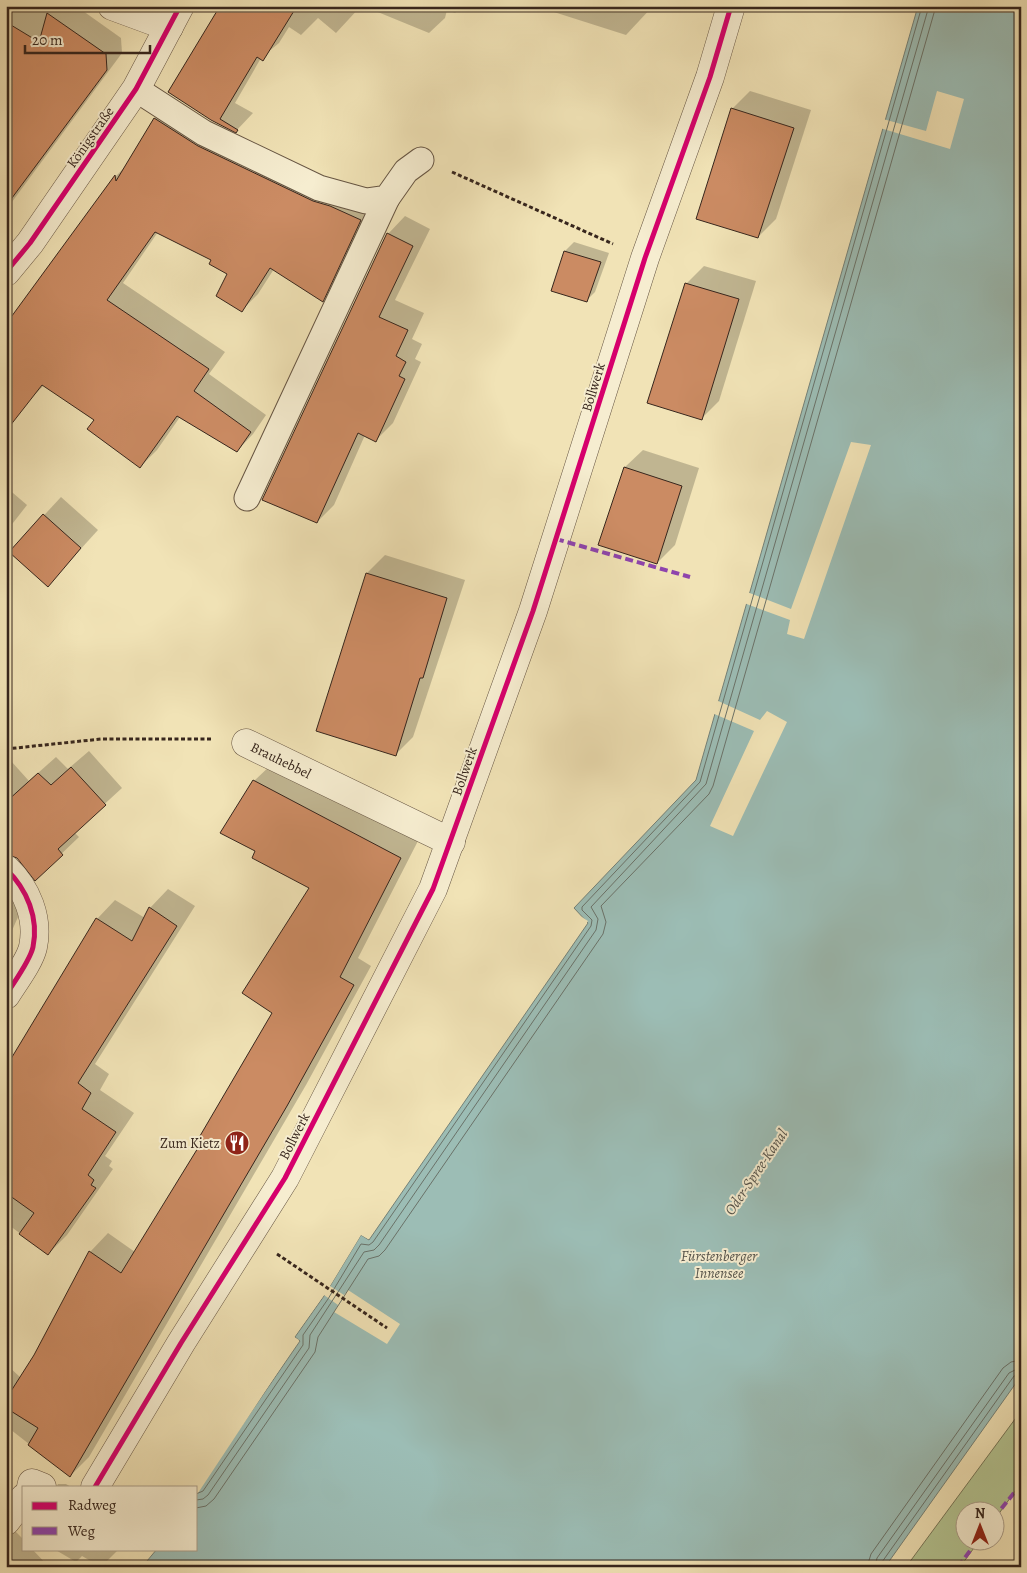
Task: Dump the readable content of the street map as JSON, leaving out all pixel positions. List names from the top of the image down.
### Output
{
  "streets": {
    "street": ["Königstraße", "Bollwerk", "Brauhebbel"]
  },
  "crossings": [
    ["Bollwerk", "Brauhebbel"]
  ],
  "water": ["Oder-Spree-Kanal", "Fürstenberger Innensee"],
  "places": {
    "restaurant": ["Zum Kietz"]
  },
  "legend": ["Radweg", "Weg"],
  "scale_bar": "20 m",
  "north": "top"
}
